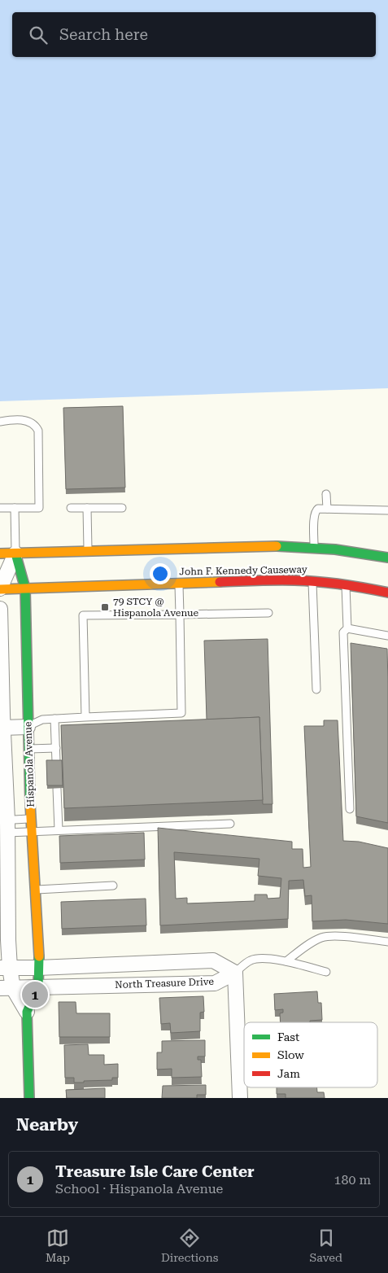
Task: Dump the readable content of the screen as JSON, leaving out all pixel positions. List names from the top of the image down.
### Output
{
  "streets": {
    "main road": ["John F. Kennedy Causeway", "Hispanola Avenue"],
    "street": ["North Treasure Drive"]
  },
  "crossings": [
    ["John F. Kennedy Causeway", "Hispanola Avenue"],
    ["Hispanola Avenue", "North Treasure Drive"]
  ],
  "places": {
    "transit": ["79 STCY @ Hispanola Avenue"]
  },
  "legend": ["Fast", "Slow", "Jam"],
  "page": {
    "search": "Search here",
    "pins": "1",
    "heading": "Nearby",
    "list": [
      {
        "mark": "1",
        "name": "Treasure Isle Care Center",
        "note": "School · Hispanola Avenue",
        "value": "180 m"
      }
    ],
    "nav": ["Map", "Directions", "Saved"]
  }
}
